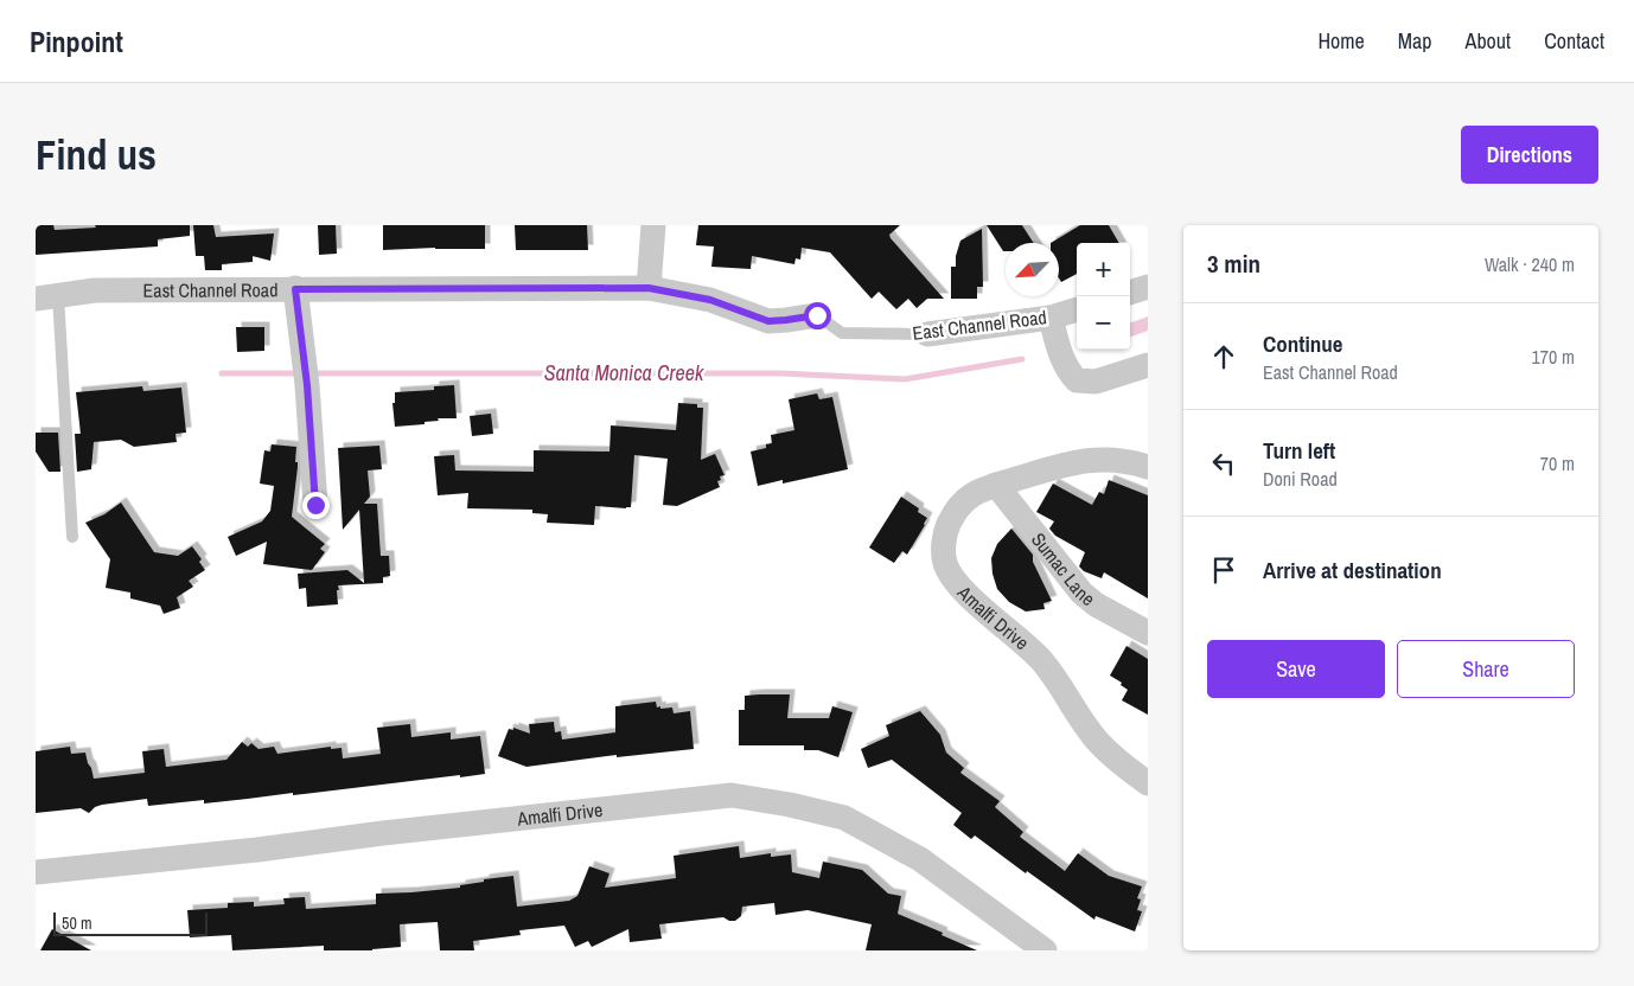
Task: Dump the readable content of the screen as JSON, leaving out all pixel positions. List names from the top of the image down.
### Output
{
  "streets": {
    "street": ["East Channel Road", "Sumac Lane", "Amalfi Drive"]
  },
  "crossings": [
    ["Sumac Lane", "Amalfi Drive"]
  ],
  "water": ["Santa Monica Creek"],
  "scale_bar": "50 m",
  "north": "bottom left",
  "page": {
    "header": "Pinpoint",
    "nav": [
      "Home",
      "Map",
      "About",
      "Contact"
    ],
    "buttons": [
      "Directions",
      ["Save", "Share"]
    ],
    "title": "Find us",
    "heading": ["3 min", "Walk · 240 m"],
    "map_buttons": ["+", "−"],
    "list": [
      ["Continue", "East Channel Road", "170 m"],
      ["Turn left", "Doni Road", "70 m"],
      "Arrive at destination"
    ],
    "scale": "50 m"
  }
}
